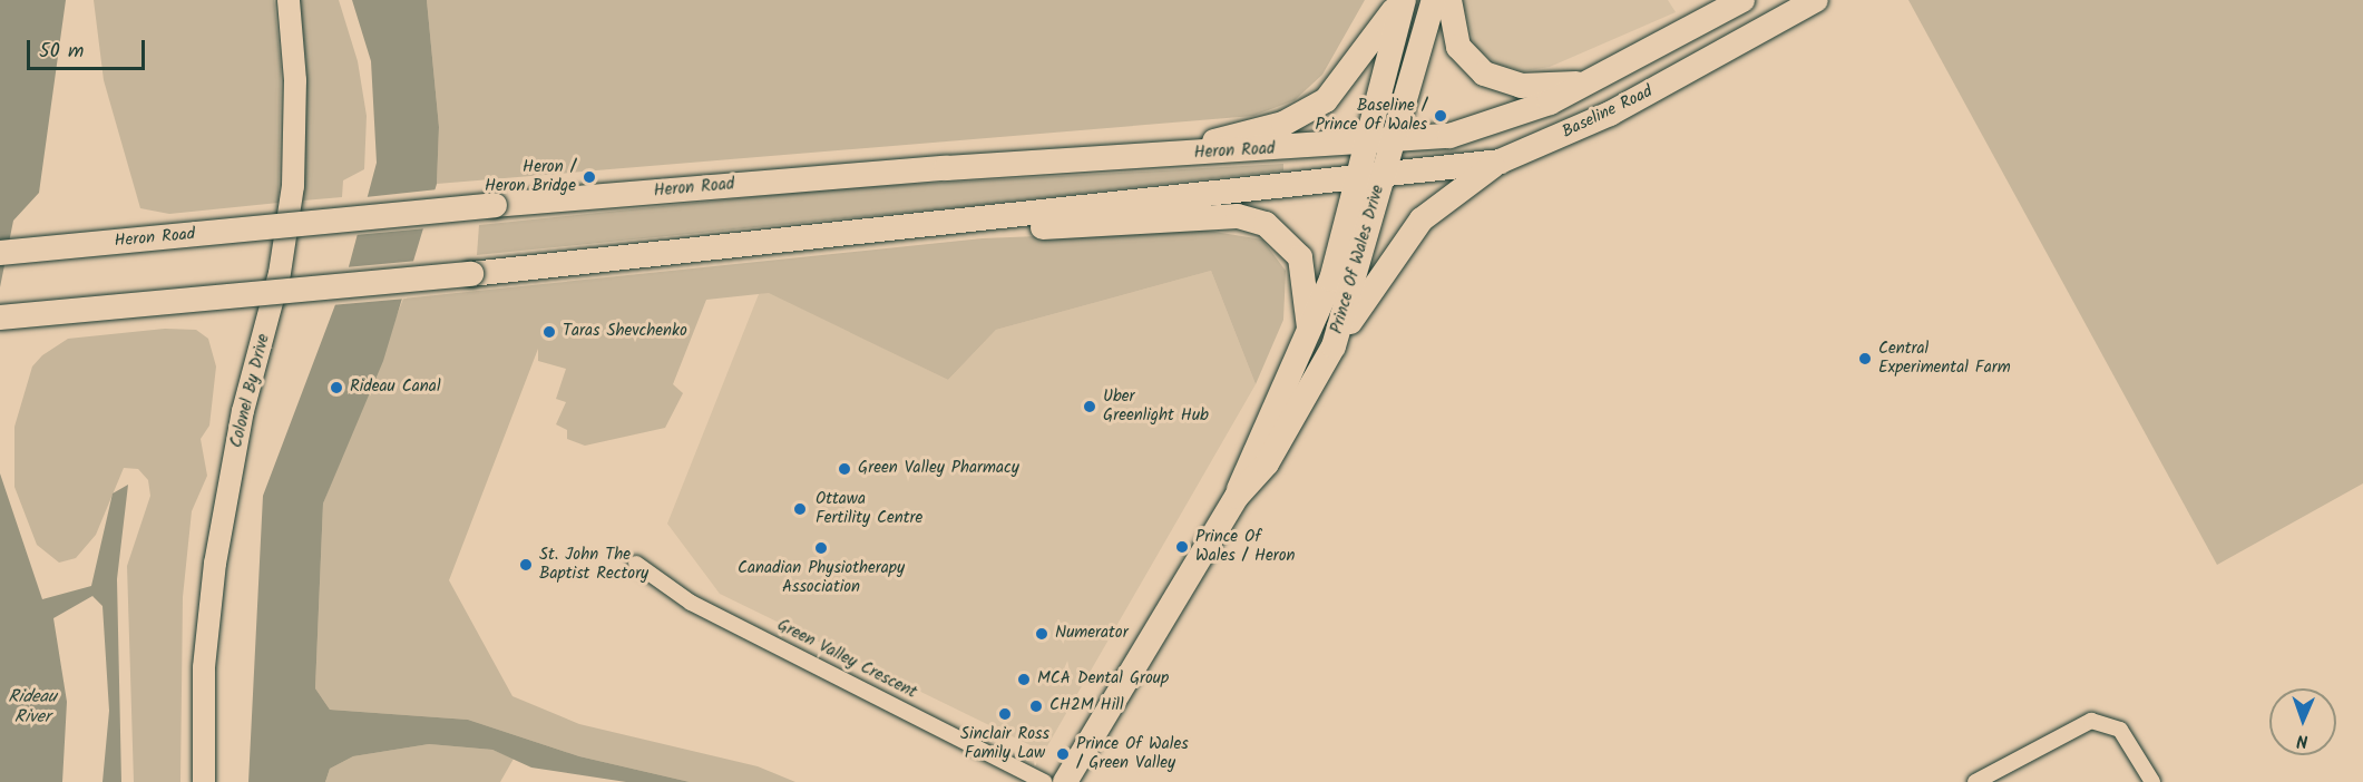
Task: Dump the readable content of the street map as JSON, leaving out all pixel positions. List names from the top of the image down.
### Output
{
  "streets": {
    "main road": [
      "Baseline Road",
      "Heron Road",
      "Prince Of Wales Drive",
      "Colonel By Drive"
    ],
    "street": ["Green Valley Crescent"]
  },
  "crossings": [
    ["Baseline Road", "Heron Road"],
    ["Baseline Road", "Prince Of Wales Drive"],
    ["Heron Road", "Prince Of Wales Drive"]
  ],
  "water": ["Rideau River"],
  "places": [
    "Baseline / Prince Of Wales",
    "Heron / Heron Bridge",
    "Taras Shevchenko",
    "Central Experimental Farm",
    "Rideau Canal",
    "Uber Greenlight Hub",
    "Green Valley Pharmacy",
    "Ottawa Fertility Centre",
    "Prince Of Wales / Heron",
    "Canadian Physiotherapy Association",
    "St. John The Baptist Rectory",
    "Numerator",
    "MCA Dental Group",
    "CH2M Hill",
    "Sinclair Ross Family Law",
    "Prince Of Wales / Green Valley"
  ],
  "scale_bar": "50 m",
  "north": "bottom"
}
